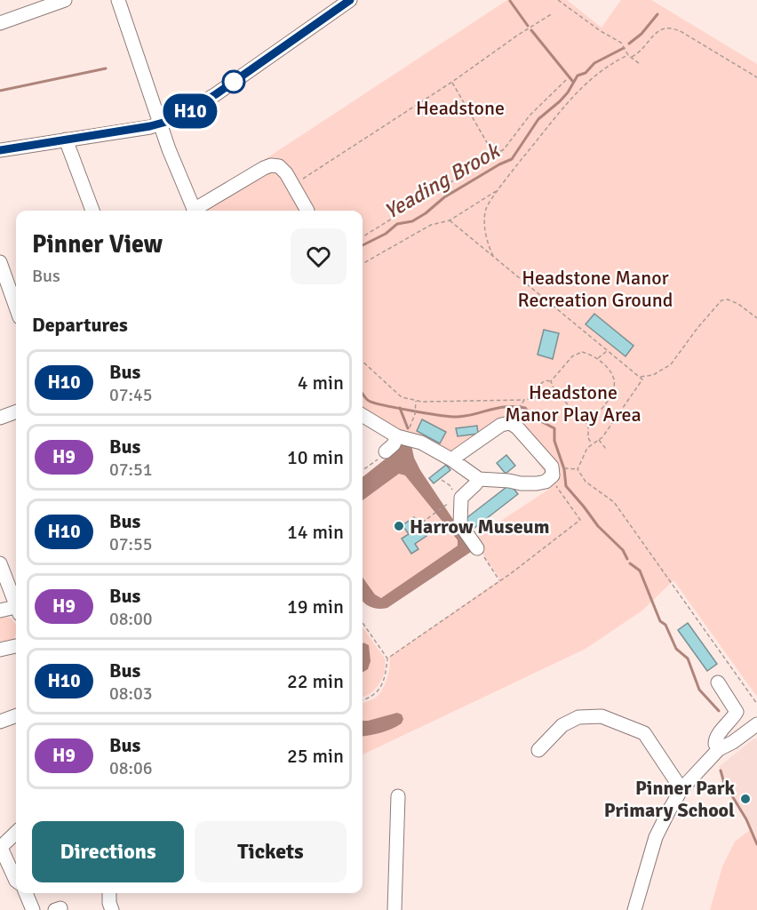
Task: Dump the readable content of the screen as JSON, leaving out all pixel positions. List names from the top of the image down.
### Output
{
  "water": ["Yeading Brook"],
  "parks": ["Headstone", "Headstone Manor Recreation Ground", "Headstone Manor Play Area"],
  "places": ["Harrow Museum", "Pinner Park Primary School"],
  "lines": ["bus line H10"],
  "page": {
    "on_map": "H10",
    "heading": [
      ["Pinner View", "Bus"],
      "Departures"
    ],
    "list": [
      {
        "mark": "H10",
        "name": "Bus",
        "note": "07:45",
        "value": "4 min"
      },
      {
        "mark": "H9",
        "name": "Bus",
        "note": "07:51",
        "value": "10 min"
      },
      {
        "mark": "H10",
        "name": "Bus",
        "note": "07:55",
        "value": "14 min"
      },
      {
        "mark": "H9",
        "name": "Bus",
        "note": "08:00",
        "value": "19 min"
      },
      {
        "mark": "H10",
        "name": "Bus",
        "note": "08:03",
        "value": "22 min"
      },
      {
        "mark": "H9",
        "name": "Bus",
        "note": "08:06",
        "value": "25 min"
      }
    ],
    "buttons": ["Directions", "Tickets"]
  }
}
